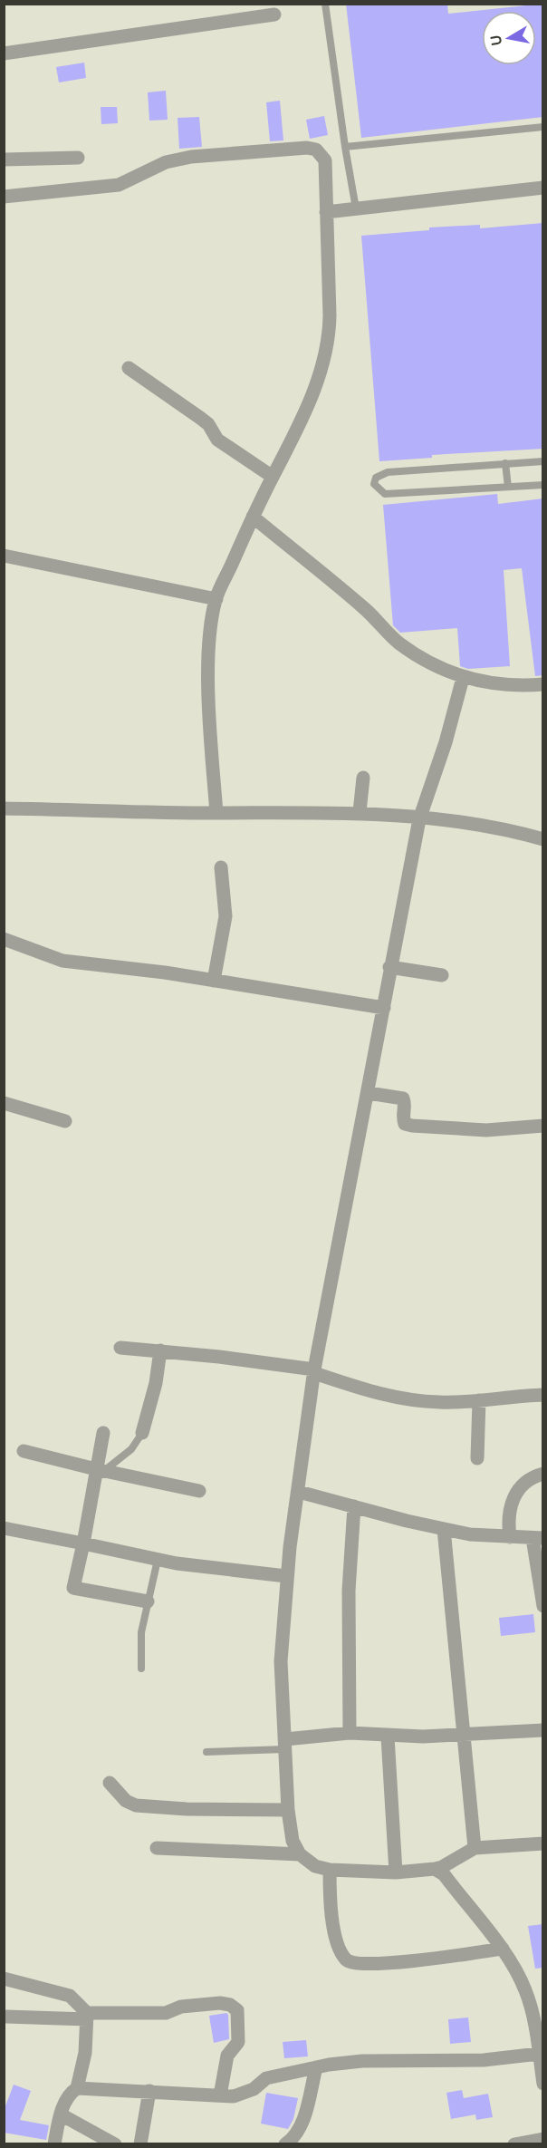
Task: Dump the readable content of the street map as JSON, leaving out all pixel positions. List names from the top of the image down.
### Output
{
  "north": "left"
}
